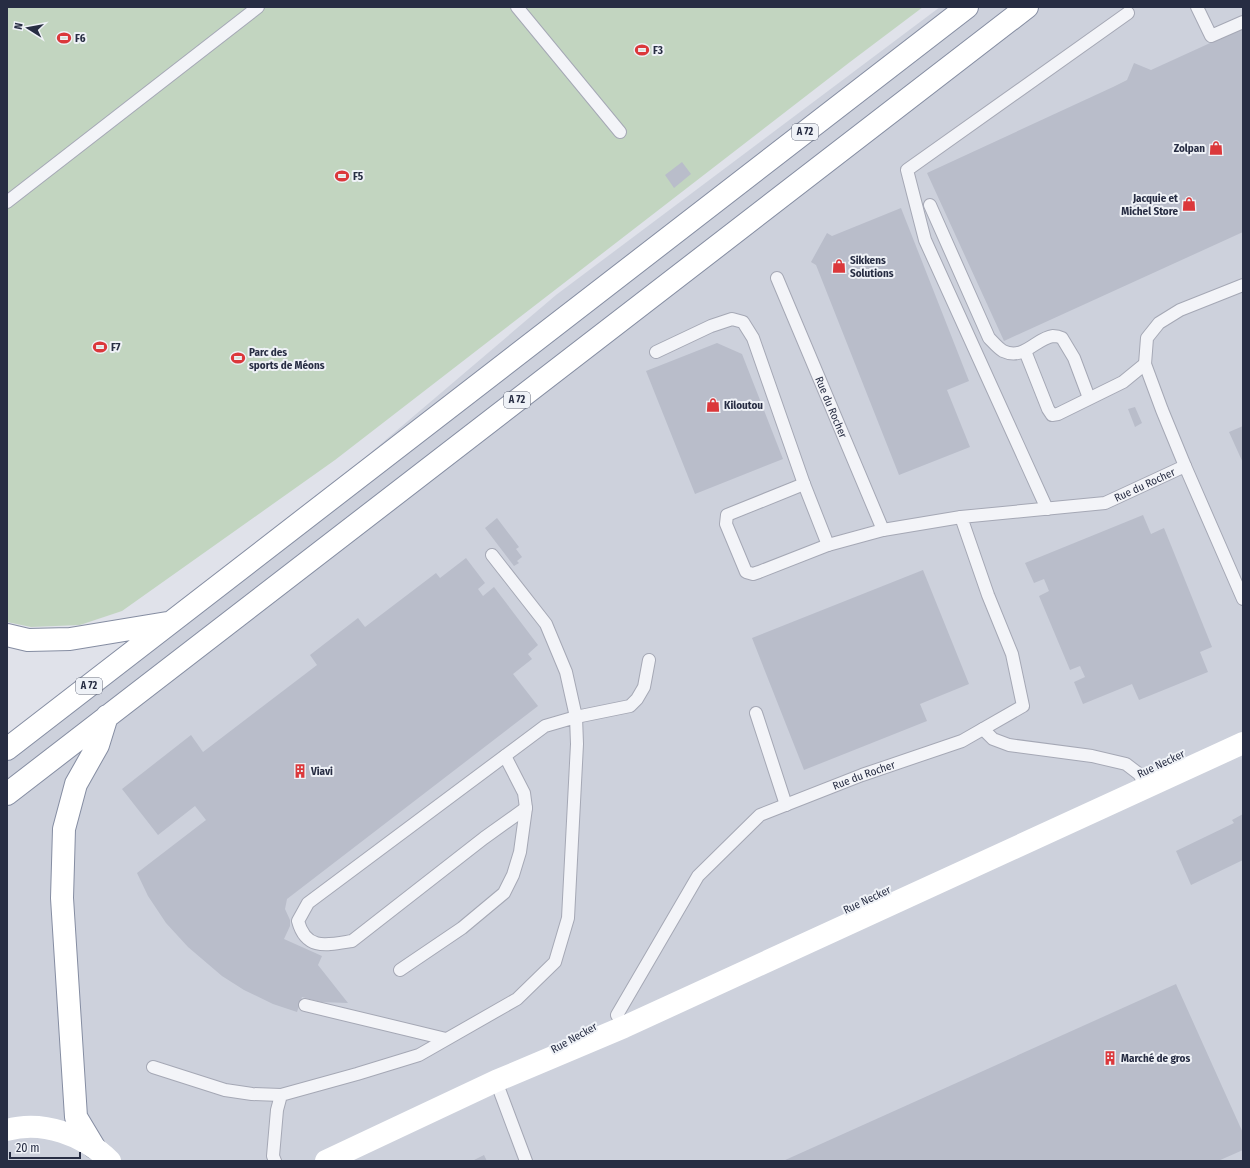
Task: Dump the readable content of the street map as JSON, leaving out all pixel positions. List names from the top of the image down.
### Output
{
  "streets": {
    "main road": ["A 72", "Rue Necker"],
    "lane": ["Rue du Rocher"]
  },
  "crossings": [
    ["Rue du Rocher", "Rue Necker"]
  ],
  "places": {
    "sports": [
      "F6",
      "F3",
      "F5",
      "F7",
      "Parc des sports de Méons"
    ],
    "shop": [
      "Zolpan",
      "Jacquie et Michel Store",
      "Sikkens Solutions",
      "Kiloutou"
    ],
    "building": ["Viavi", "Marché de gros"]
  },
  "scale_bar": "20 m",
  "north": "left"
}
